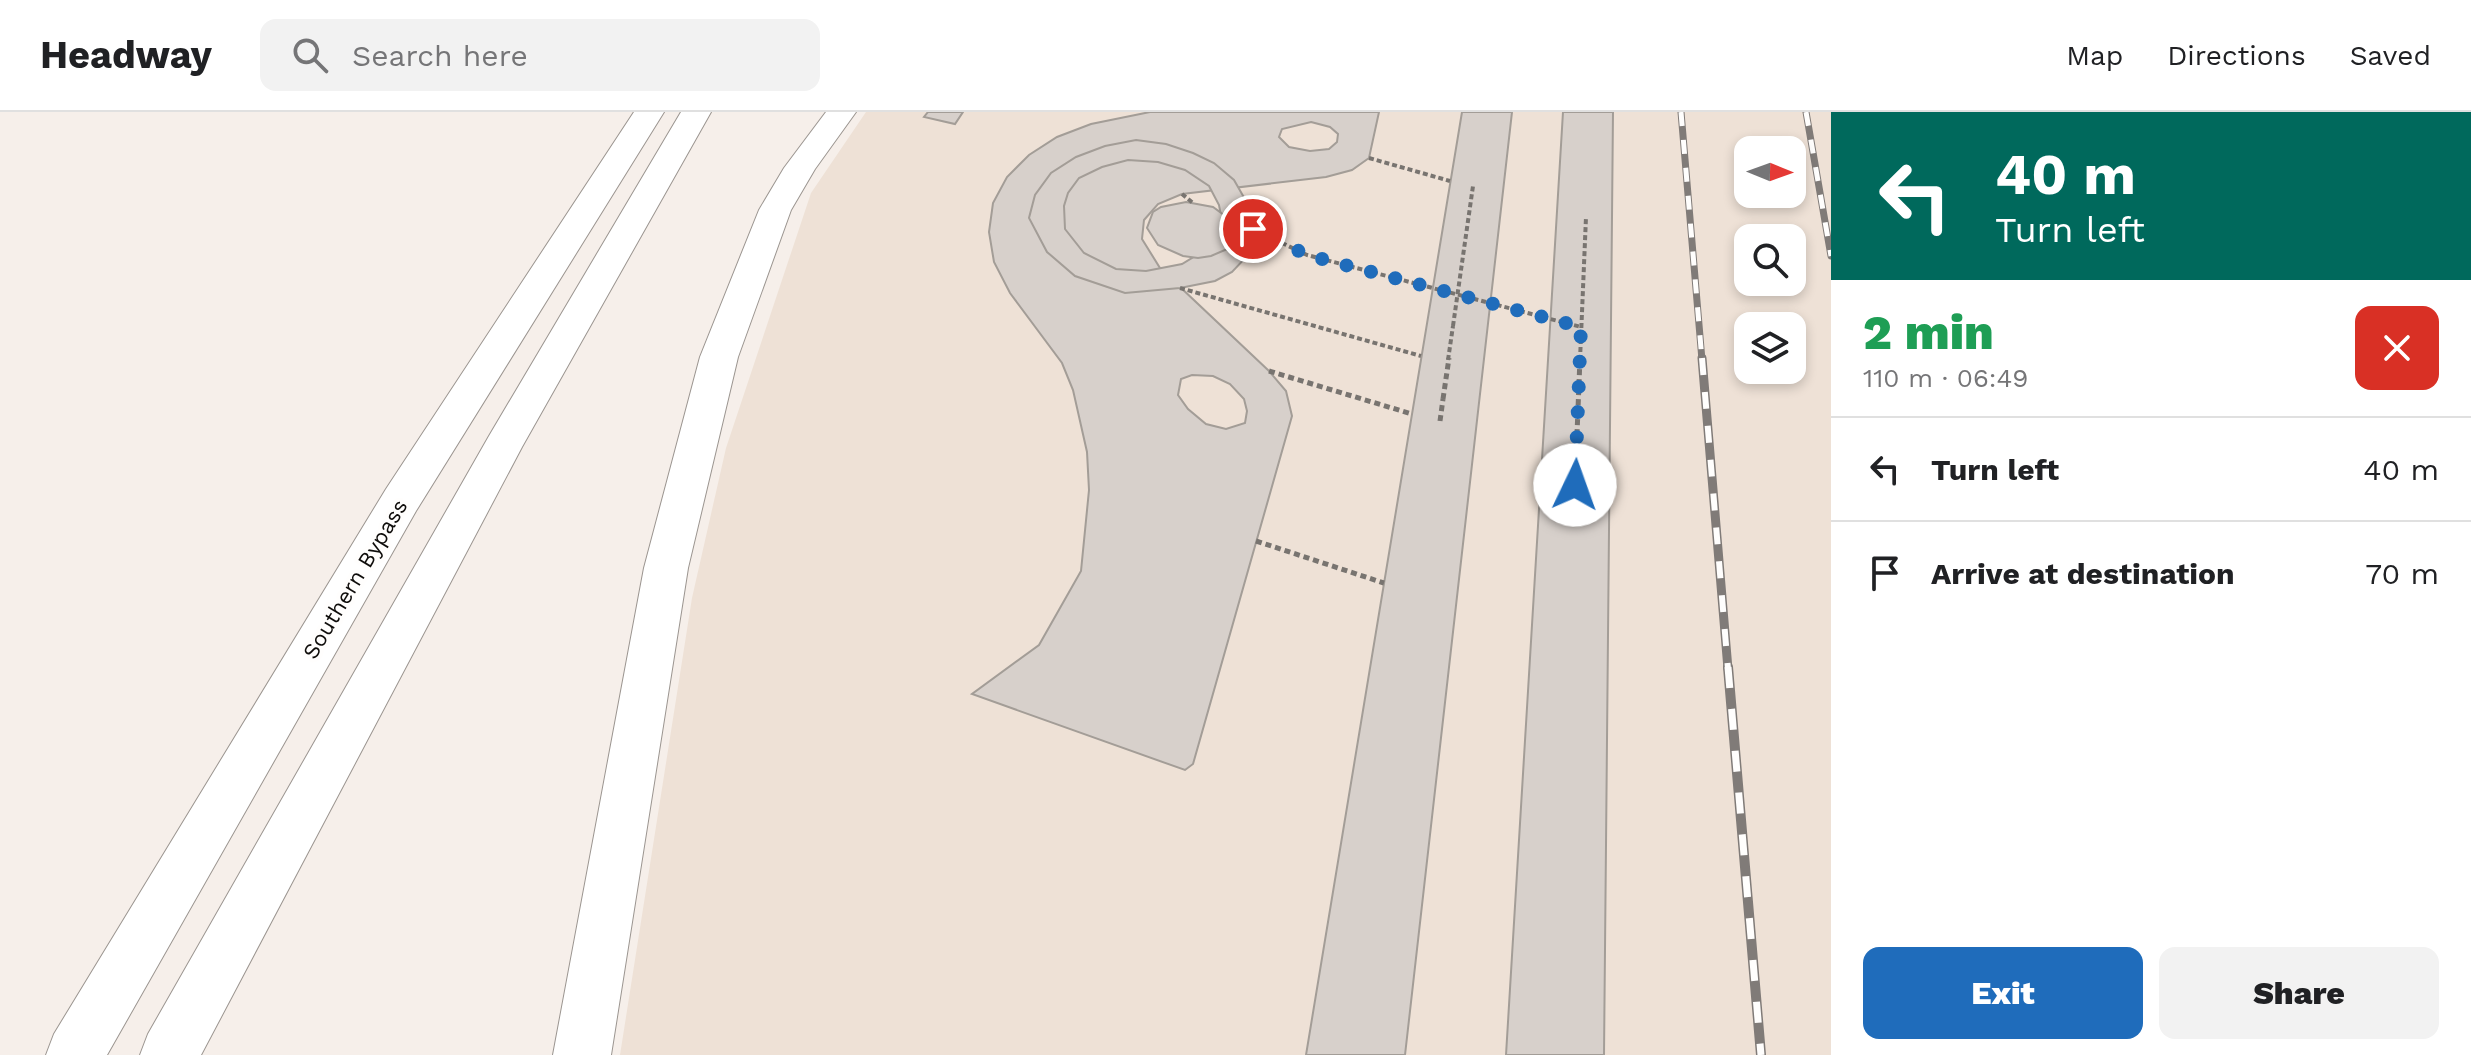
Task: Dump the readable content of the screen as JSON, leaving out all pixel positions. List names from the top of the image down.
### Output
{
  "streets": {
    "main road": ["Southern Bypass"]
  },
  "north": "right",
  "page": {
    "header": "Headway",
    "search": "Search here",
    "nav": ["Map", "Directions", "Saved"],
    "turn": ["40 m", "Turn left"],
    "heading": ["2 min", "110 m · 06:49"],
    "list": [
      {
        "name": "Turn left",
        "value": "40 m"
      },
      {
        "name": "Arrive at destination",
        "value": "70 m"
      }
    ],
    "buttons": ["Exit", "Share"]
  }
}
